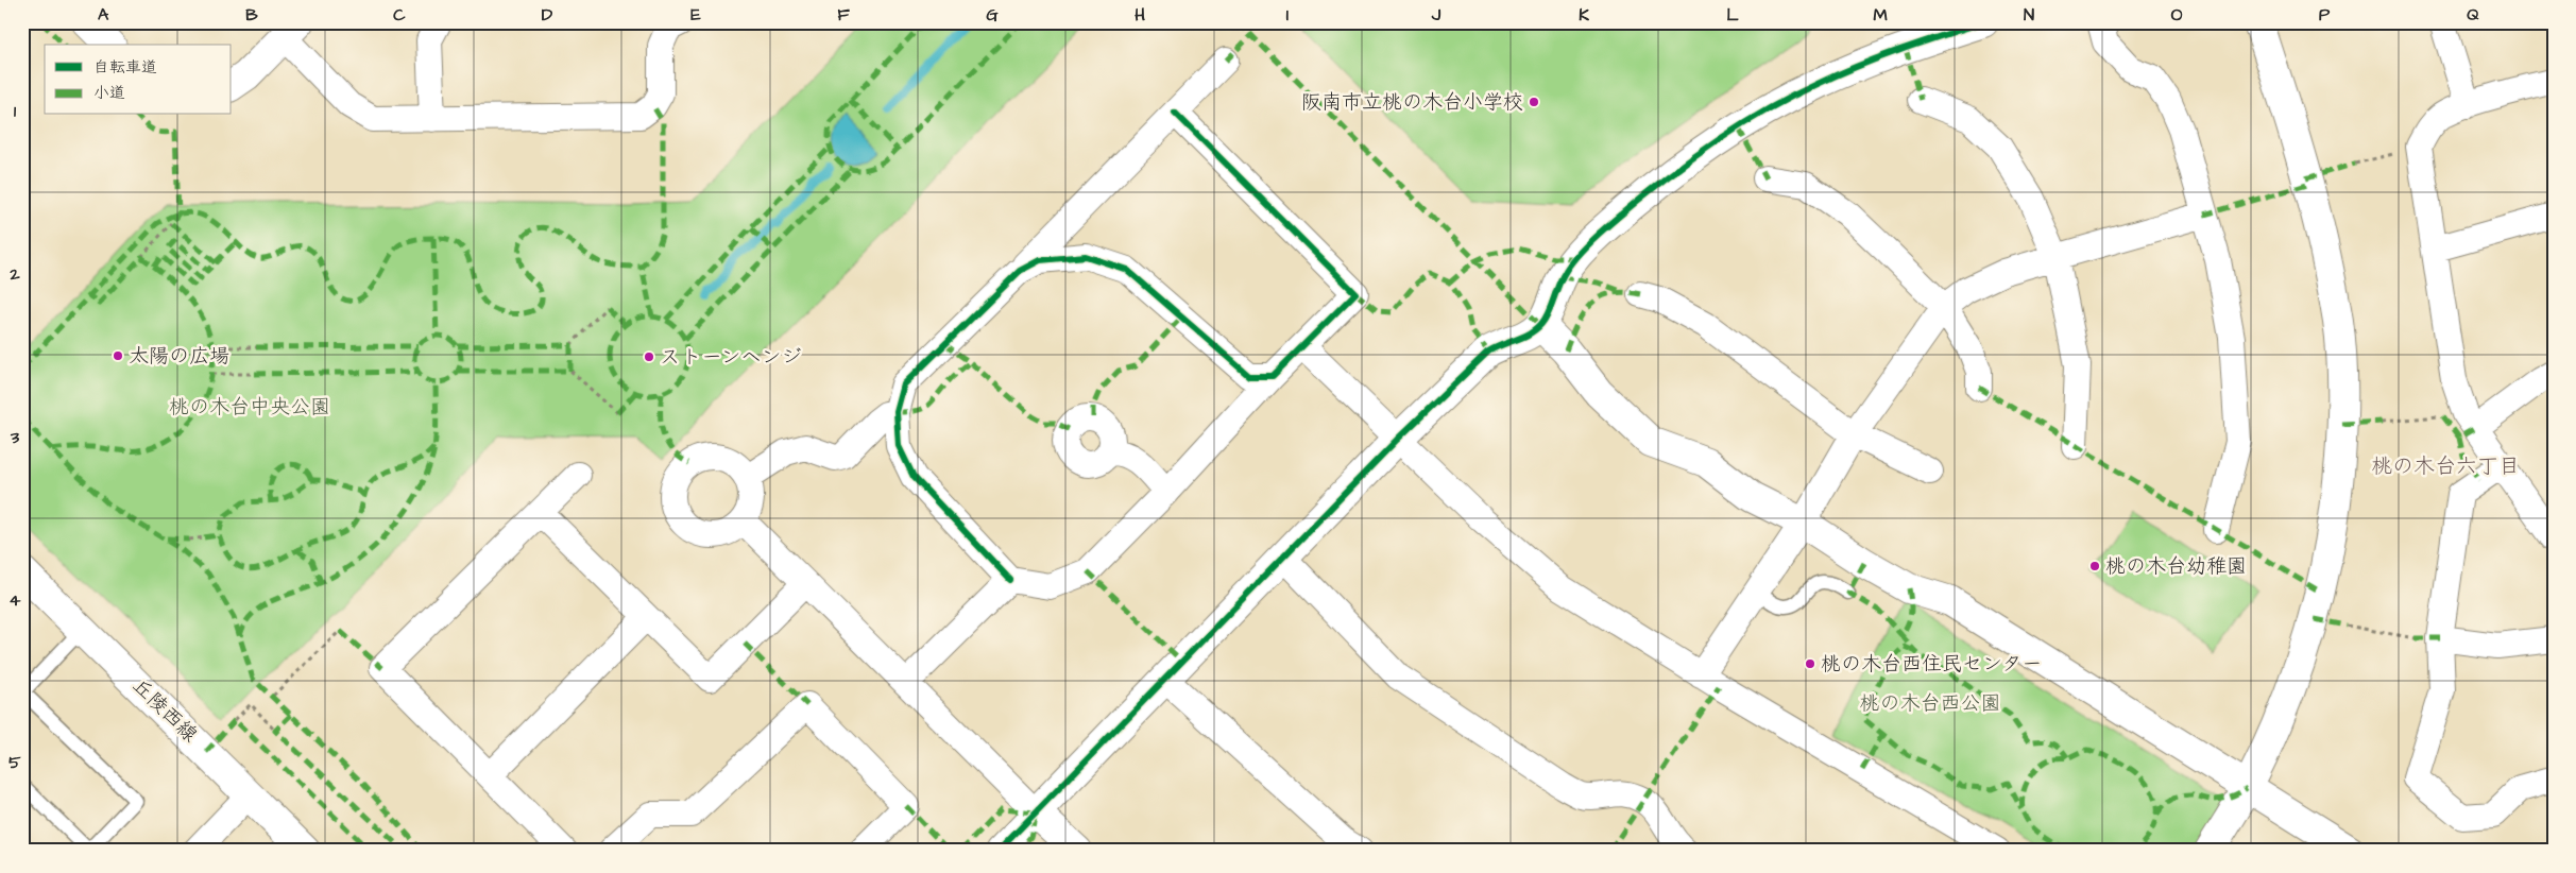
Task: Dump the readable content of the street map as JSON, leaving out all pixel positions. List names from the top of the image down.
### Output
{
  "streets": {
    "street": ["丘陵西線"]
  },
  "districts": ["桃の木台六丁目"],
  "parks": ["桃の木台中央公園", "桃の木台西公園"],
  "places": [
    "阪南市立桃の木台小学校",
    "太陽の広場",
    "ストーンヘンジ",
    "桃の木台幼稚園",
    "桃の木台西住民センター"
  ],
  "legend": ["自転車道", "小道"],
  "grid": {
    "columns": [
      "A",
      "B",
      "C",
      "D",
      "E",
      "F",
      "G",
      "H",
      "I",
      "J",
      "K",
      "L",
      "M",
      "N",
      "O",
      "P",
      "Q"
    ],
    "rows": [
      "1",
      "2",
      "3",
      "4",
      "5"
    ]
  }
}
